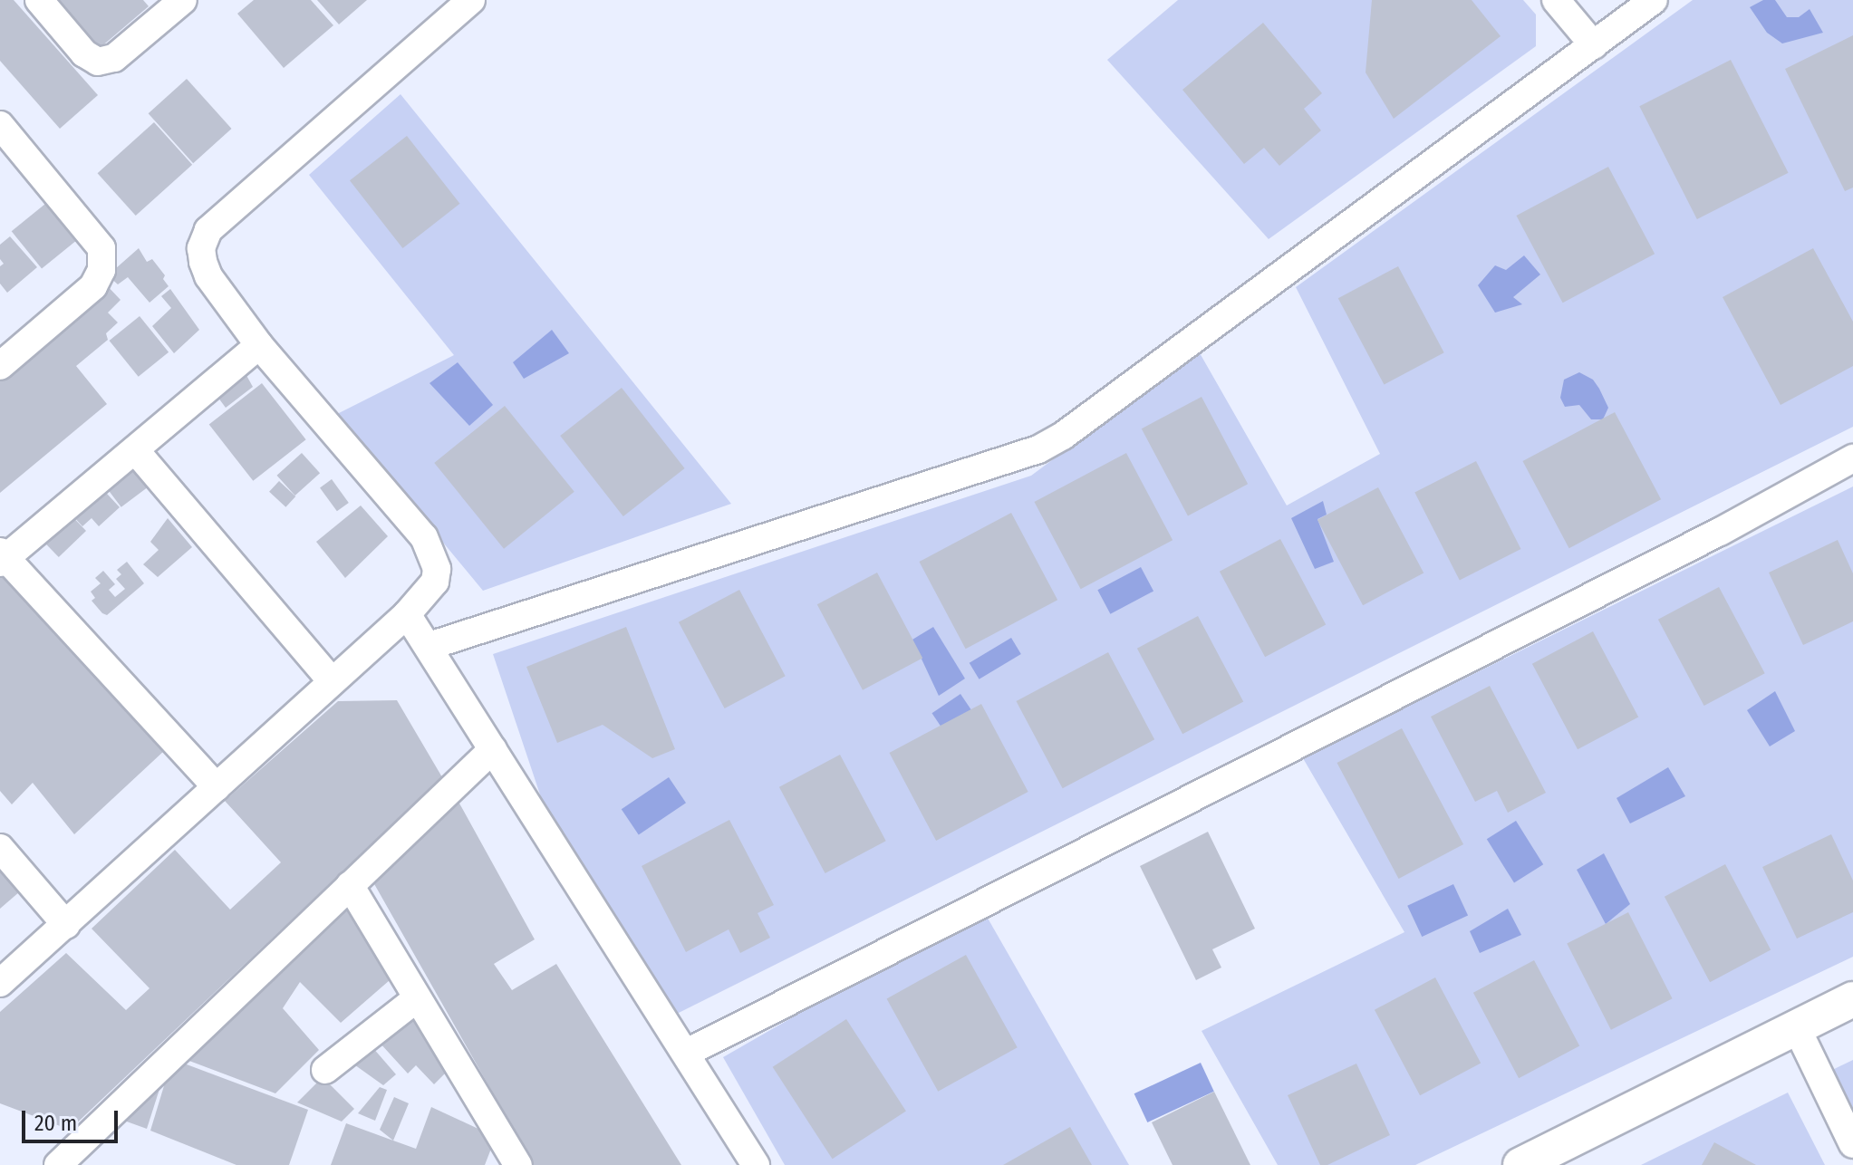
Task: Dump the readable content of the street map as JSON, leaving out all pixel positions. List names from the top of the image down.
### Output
{
  "scale_bar": "20 m"
}
